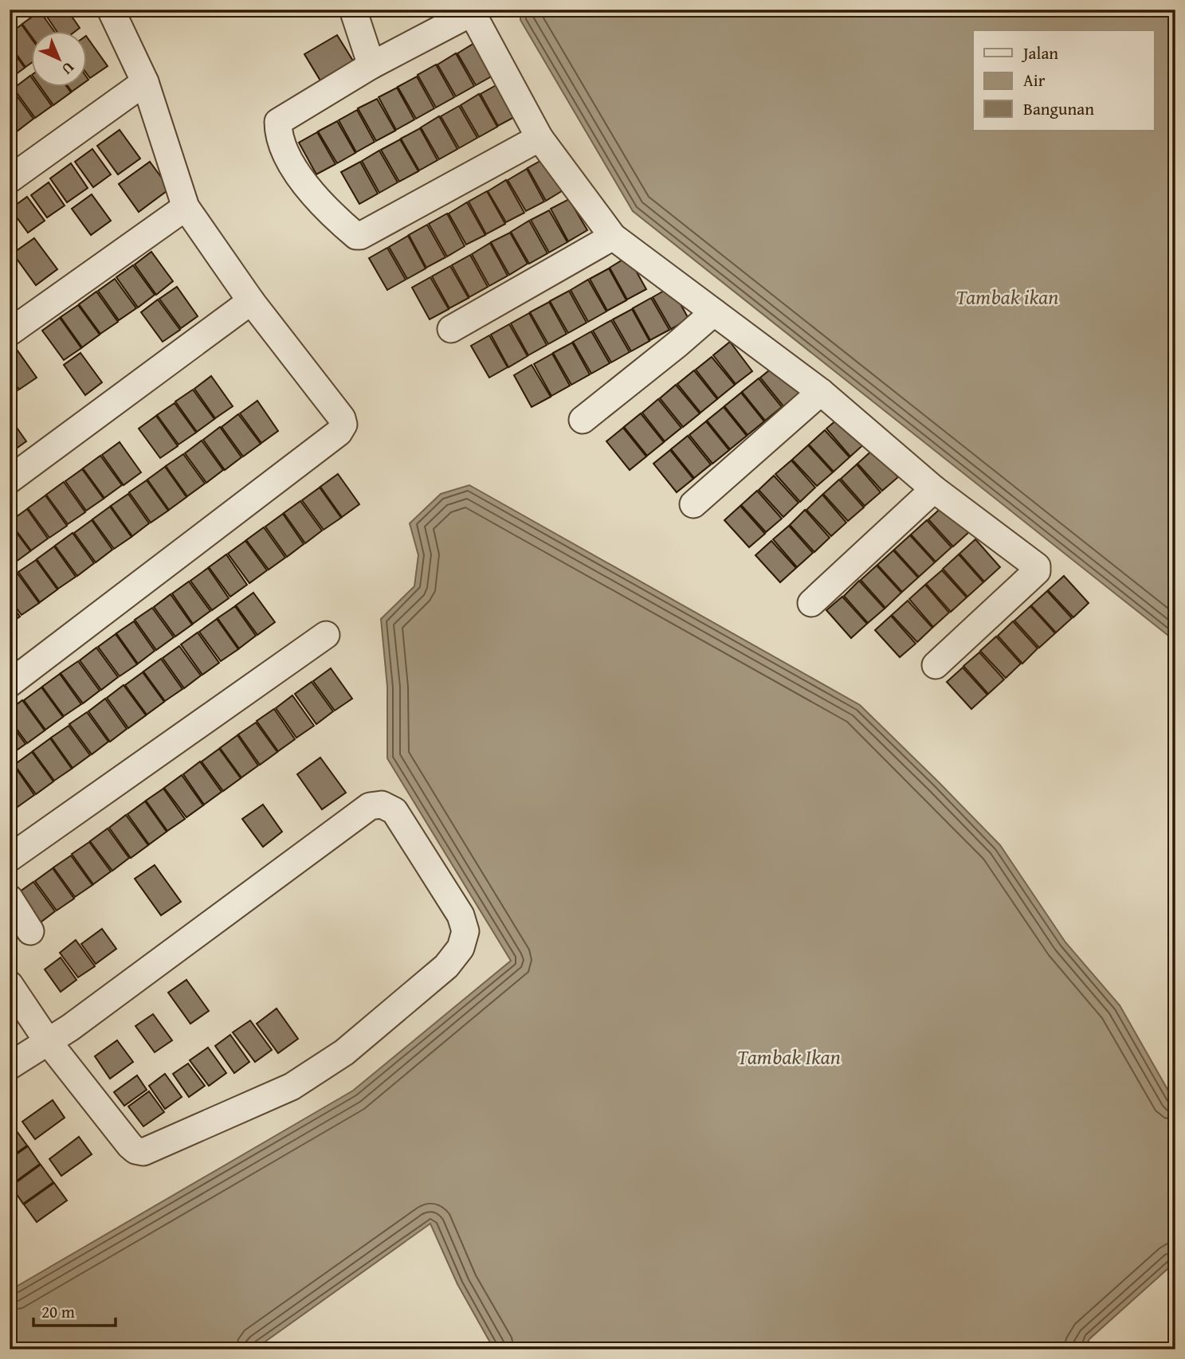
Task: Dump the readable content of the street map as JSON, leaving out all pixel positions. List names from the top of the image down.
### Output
{
  "water": ["Tambak ikan", "Tambak Ikan"],
  "legend": ["Jalan", "Air", "Bangunan"],
  "scale_bar": "20 m",
  "north": "bottom right"
}
